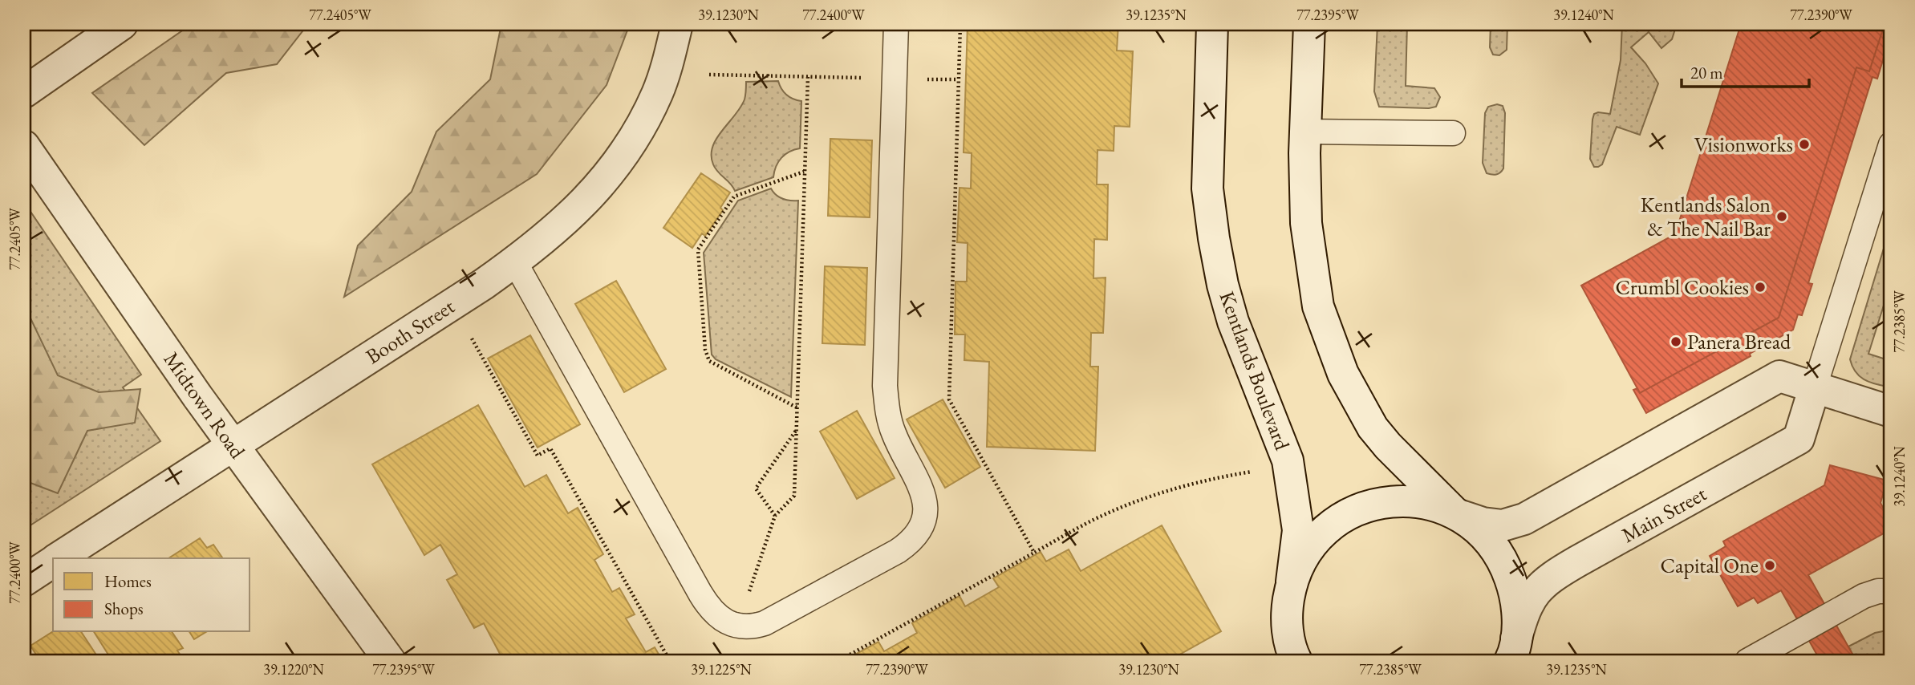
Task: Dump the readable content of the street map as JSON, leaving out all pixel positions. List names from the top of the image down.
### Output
{
  "streets": {
    "street": [
      "Booth Street",
      "Kentlands Boulevard",
      "Midtown Road",
      "Main Street"
    ]
  },
  "crossings": [
    ["Booth Street", "Midtown Road"]
  ],
  "places": [
    "Visionworks",
    "Kentlands Salon & The Nail Bar",
    "Crumbl Cookies",
    "Panera Bread",
    "Capital One"
  ],
  "legend": ["Homes", "Shops"],
  "scale_bar": "20 m",
  "coordinates": [
    "77.2405°W",
    "39.1230°N",
    "77.2400°W",
    "39.1235°N",
    "77.2395°W",
    "39.1240°N",
    "77.2390°W",
    "77.2385°W",
    "39.1220°N",
    "39.1225°N"
  ]
}
